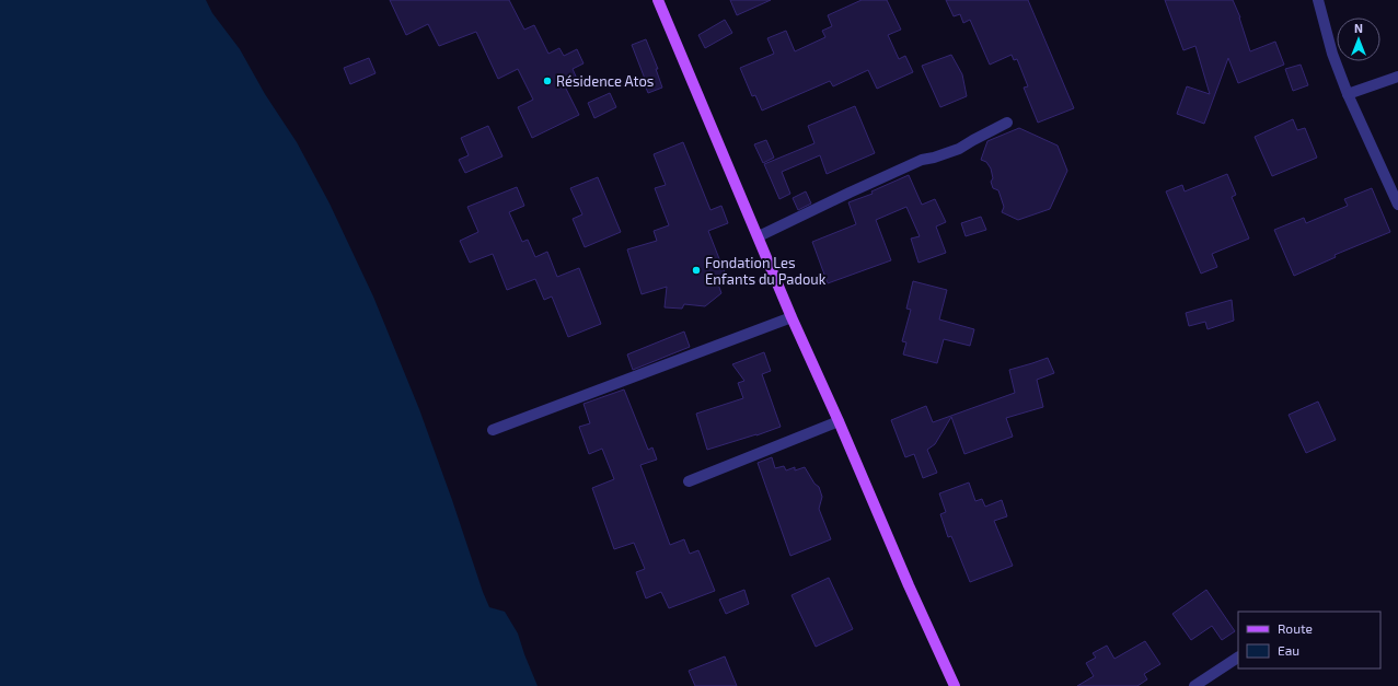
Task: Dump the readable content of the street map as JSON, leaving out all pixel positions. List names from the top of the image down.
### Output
{
  "places": ["Résidence Atos", "Fondation Les Enfants du Padouk"],
  "legend": ["Route", "Eau"],
  "north": "top"
}
